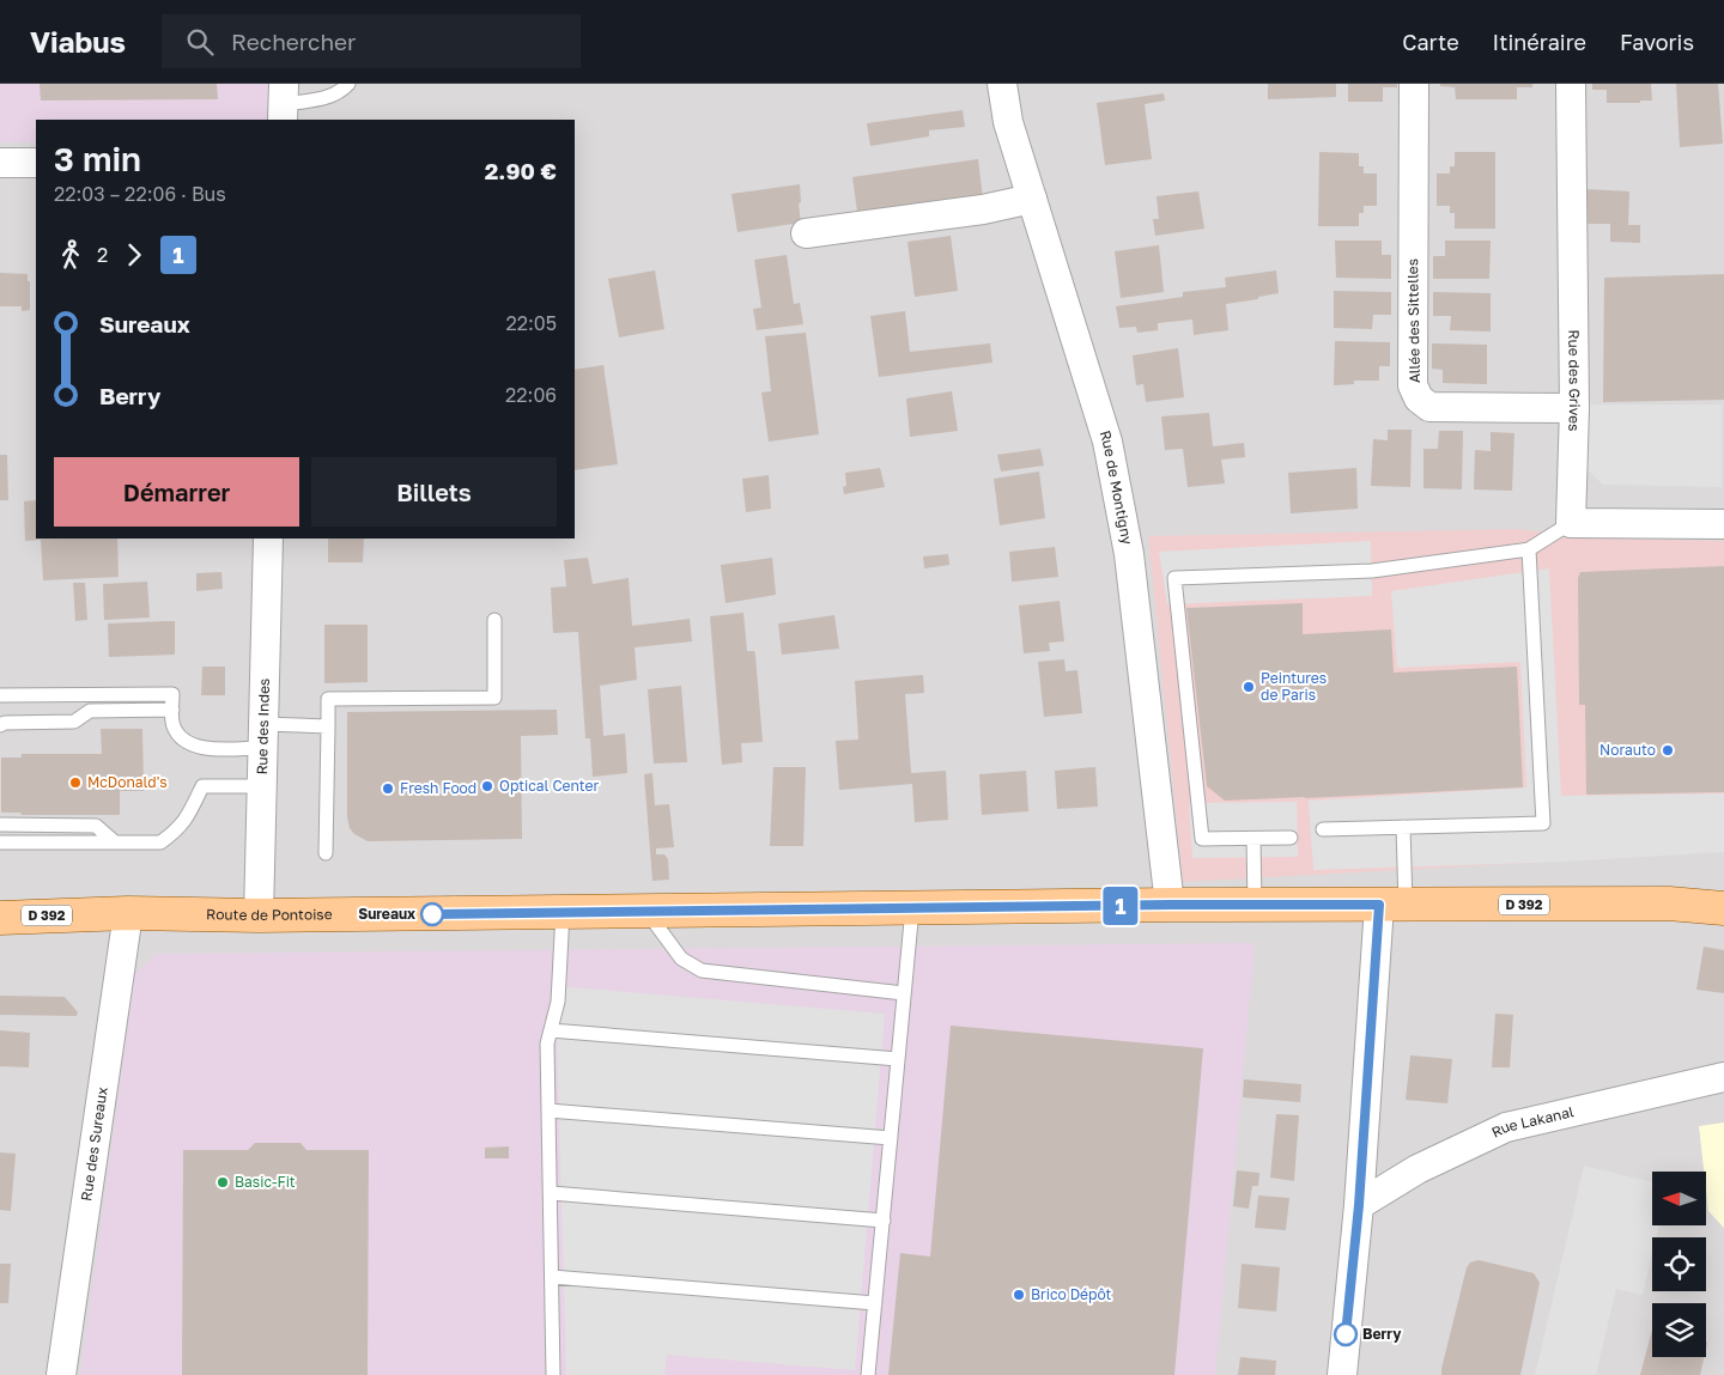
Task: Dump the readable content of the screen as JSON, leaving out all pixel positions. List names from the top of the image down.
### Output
{
  "streets": {
    "main road": ["D 392", "Route de Pontoise"],
    "street": [
      "Allée des Sittelles",
      "Rue des Grives",
      "Rue de Montigny",
      "Rue des Indes",
      "Rue Lakanal",
      "Rue des Sureaux"
    ]
  },
  "crossings": [
    ["Allée des Sittelles", "Rue des Grives"],
    ["Rue de Montigny", "Route de Pontoise"],
    ["Rue des Indes", "Route de Pontoise"],
    ["Route de Pontoise", "Rue des Sureaux"]
  ],
  "places": [
    "Peintures de Paris",
    "Norauto",
    "McDonald's",
    "Optical Center",
    "Fresh Food",
    "Sureaux",
    "Basic-Fit",
    "Brico Dépôt",
    "Berry"
  ],
  "lines": ["bus line 1"],
  "north": "left",
  "page": {
    "header": "Viabus",
    "search": "Rechercher",
    "nav": ["Carte", "Itinéraire", "Favoris"],
    "on_map": "1",
    "heading": ["3 min", "22:03 – 22:06 · Bus", "2.90 €"],
    "legs": ["2", "1"],
    "list": [
      {
        "name": "Sureaux",
        "value": "22:05"
      },
      {
        "name": "Berry",
        "value": "22:06"
      }
    ],
    "buttons": ["Démarrer", "Billets"]
  }
}
